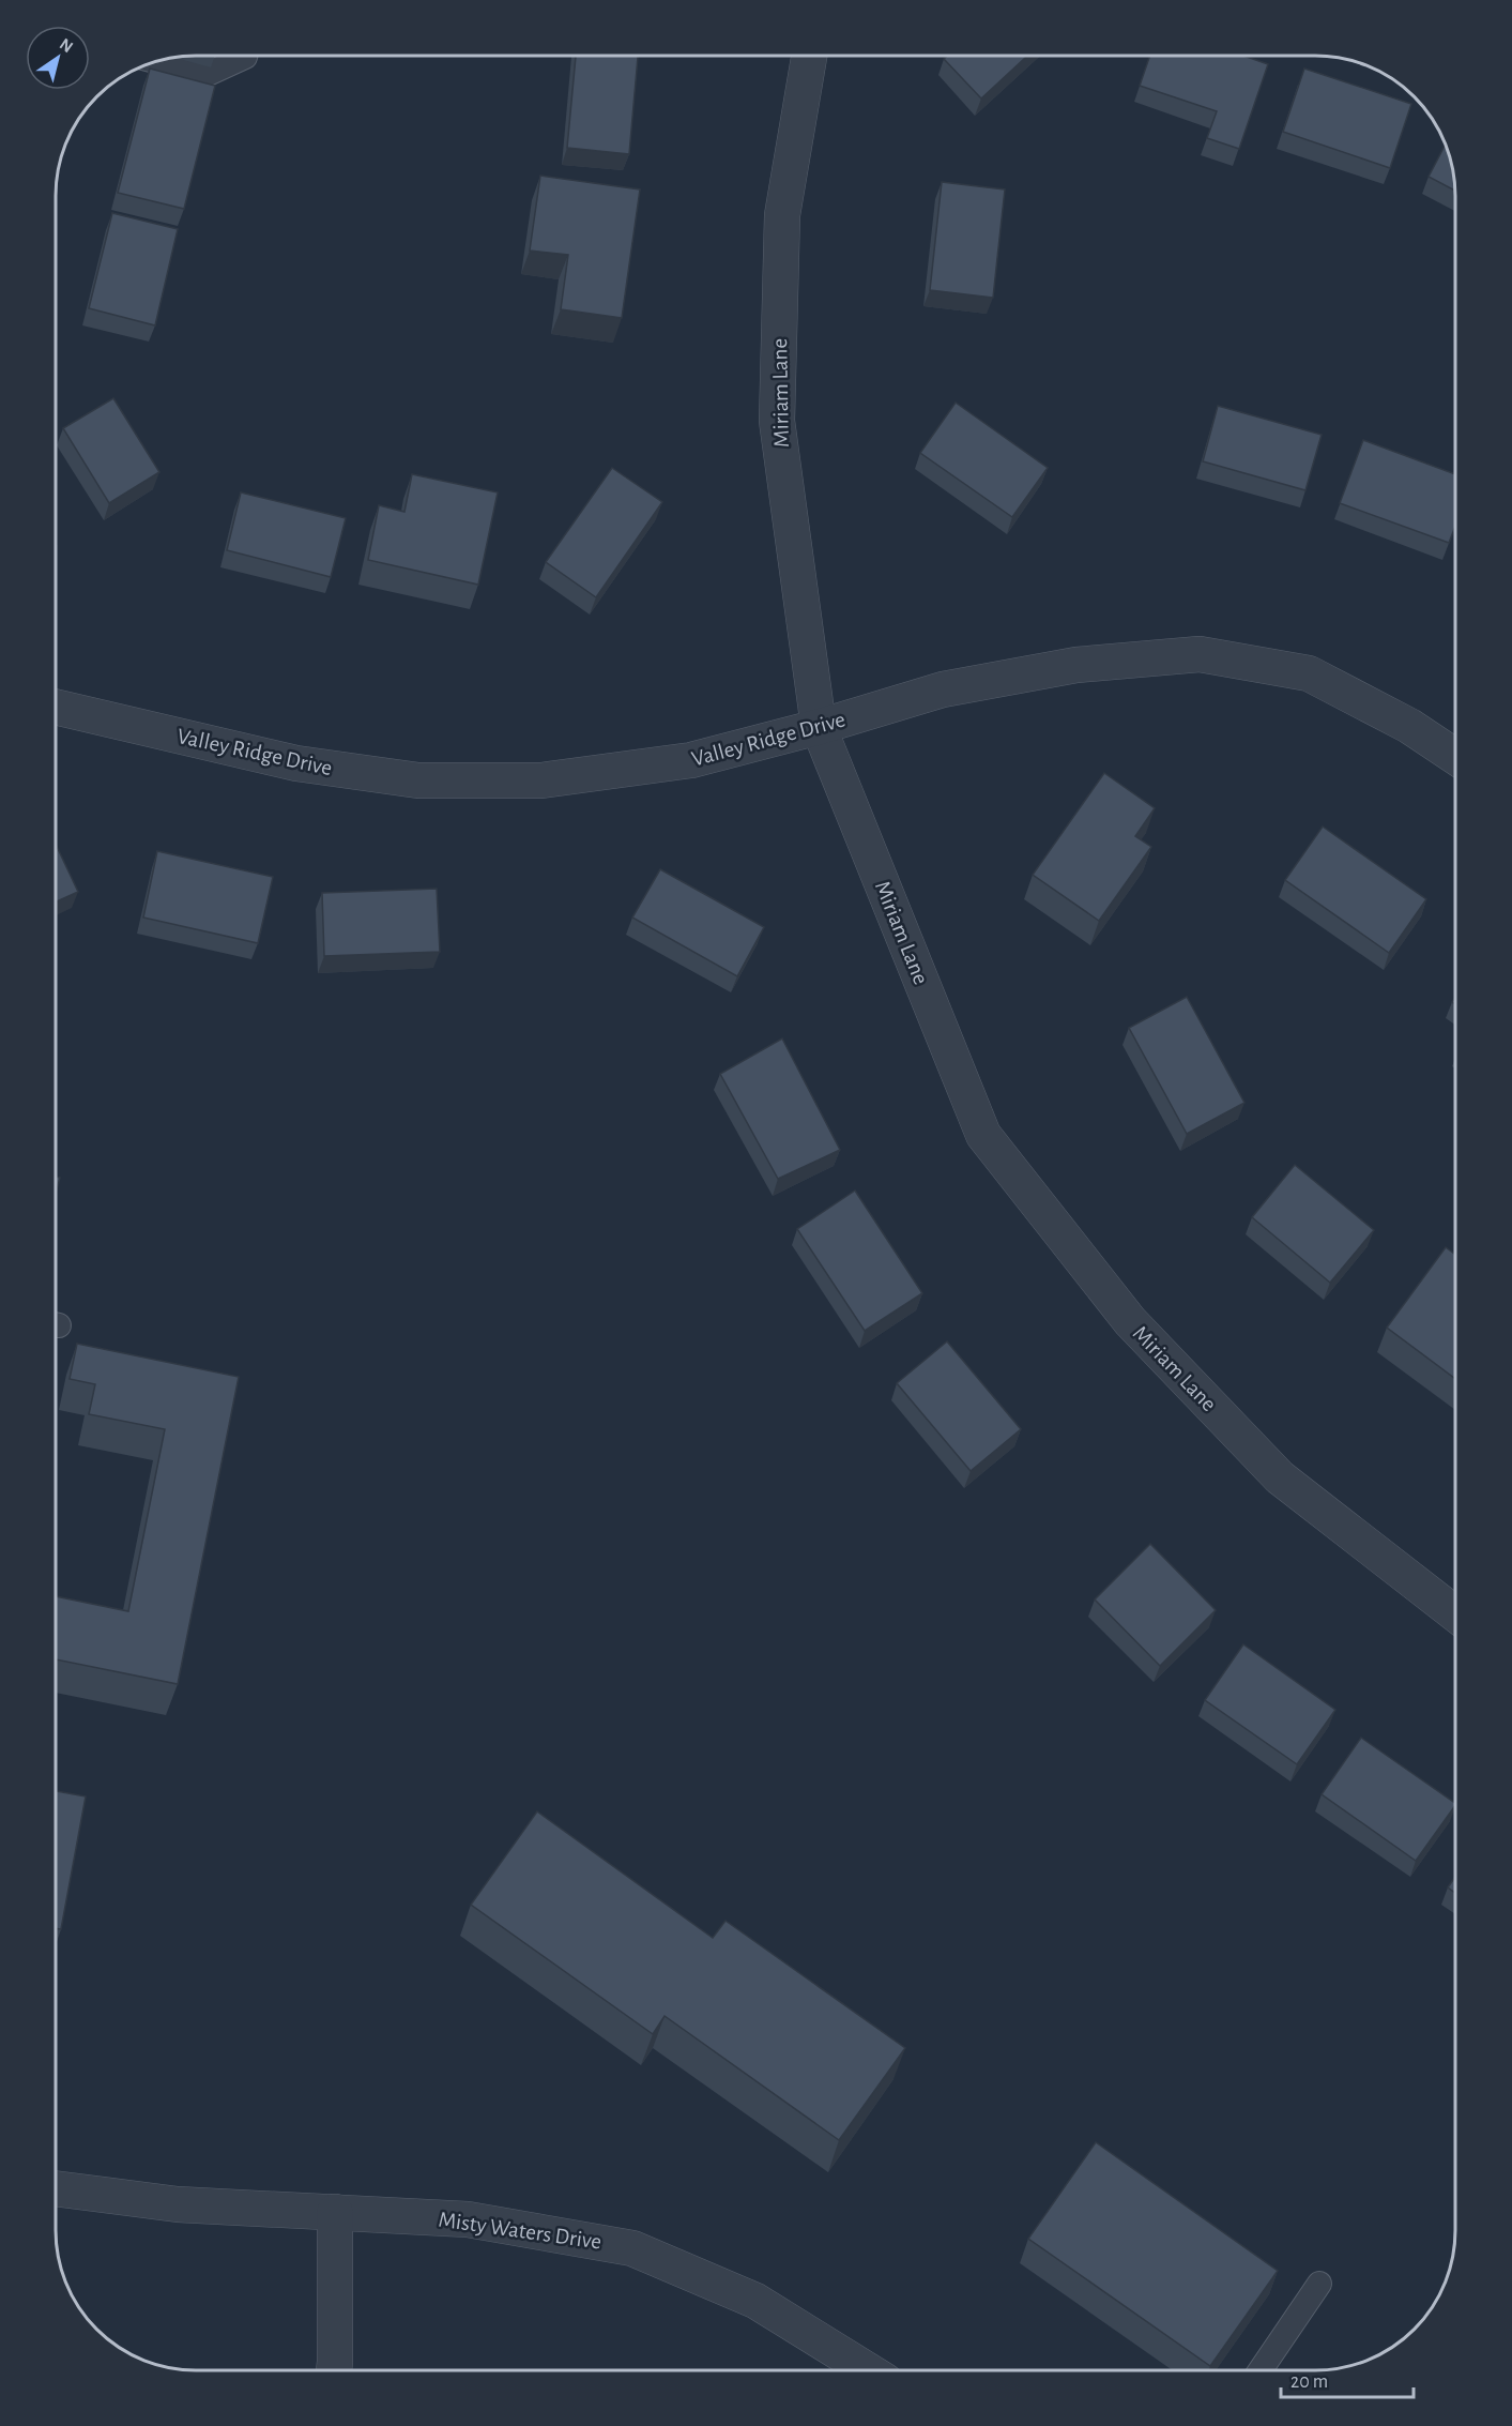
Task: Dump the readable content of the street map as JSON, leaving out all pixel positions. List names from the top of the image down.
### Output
{
  "streets": {
    "street": ["Miriam Lane", "Valley Ridge Drive", "Misty Waters Drive"]
  },
  "crossings": [
    ["Miriam Lane", "Valley Ridge Drive"]
  ],
  "scale_bar": "20 m",
  "north": "top right"
}
